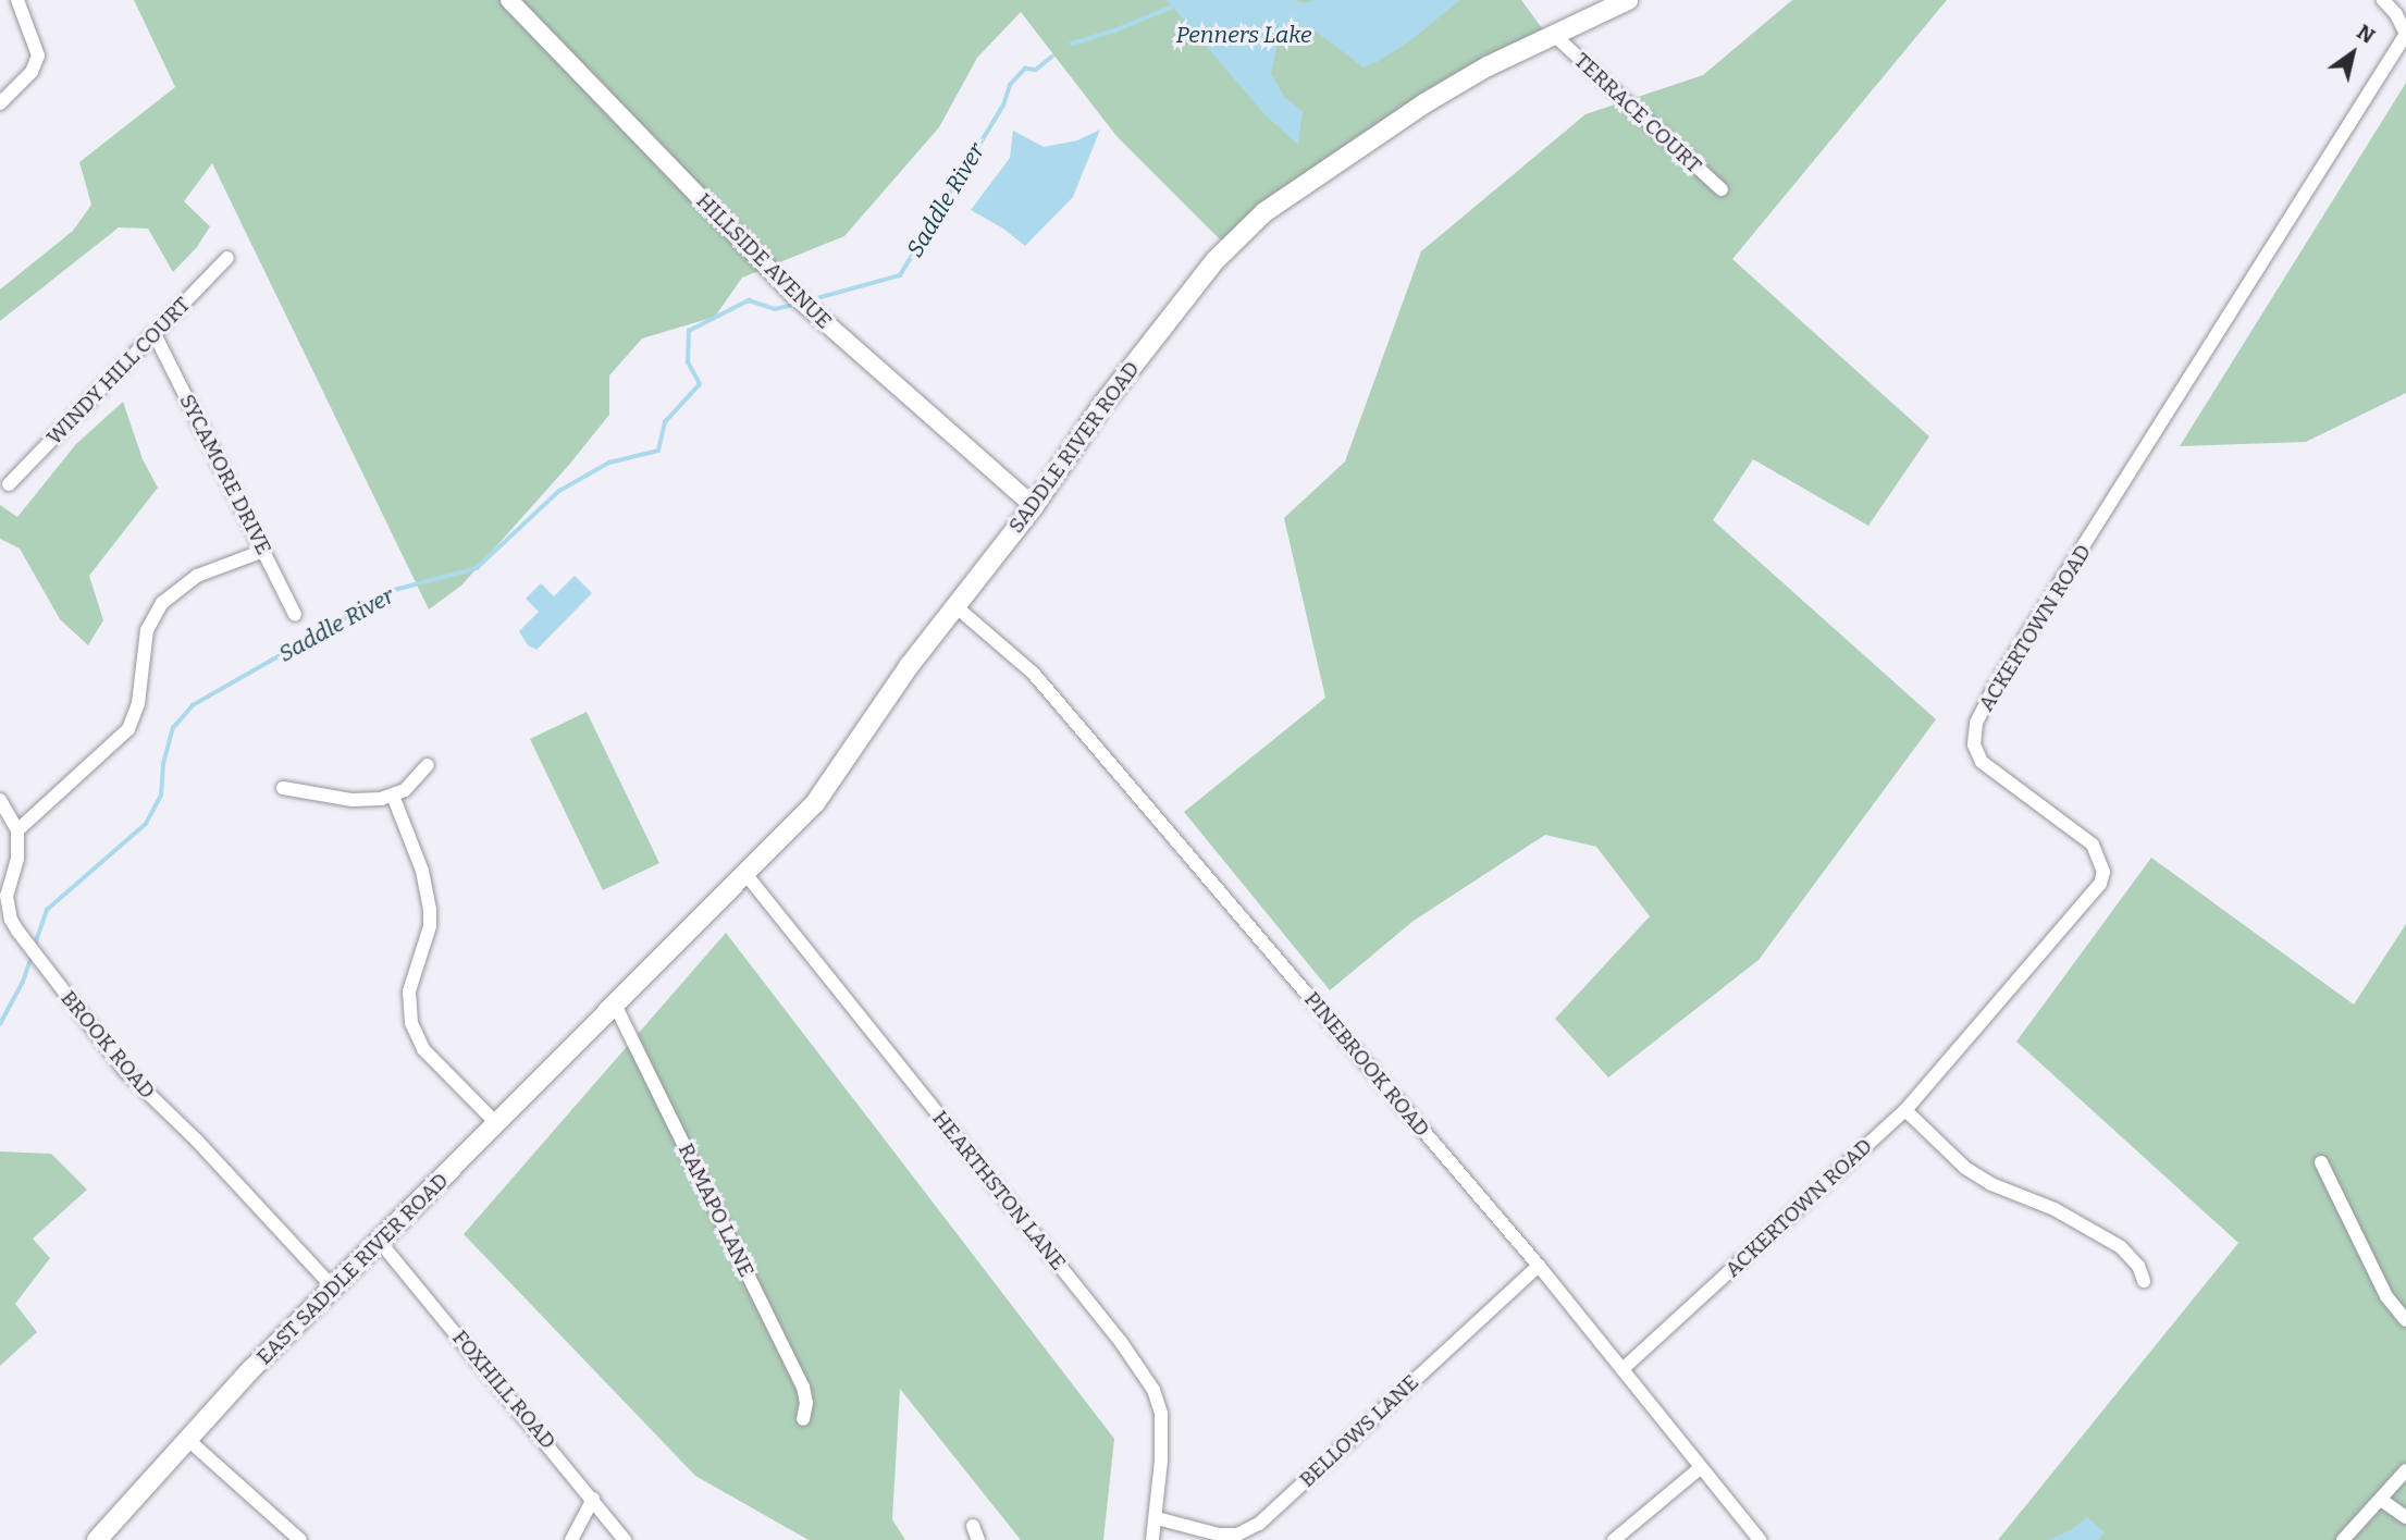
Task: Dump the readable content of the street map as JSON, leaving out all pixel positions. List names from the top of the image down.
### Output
{
  "streets": {
    "main road": ["SADDLE RIVER ROAD", "EAST SADDLE RIVER ROAD"],
    "street": [
      "TERRACE COURT",
      "HILLSIDE AVENUE",
      "WINDY HILL COURT",
      "SYCAMORE DRIVE",
      "ACKERTOWN ROAD",
      "BROOK ROAD",
      "PINEBROOK ROAD",
      "HEARTHSTON LANE",
      "RAMAPO LANE",
      "FOXHILL ROAD",
      "BELLOWS LANE"
    ]
  },
  "crossings": [
    ["TERRACE COURT", "SADDLE RIVER ROAD"],
    ["HILLSIDE AVENUE", "SADDLE RIVER ROAD"],
    ["WINDY HILL COURT", "SYCAMORE DRIVE"],
    ["SADDLE RIVER ROAD", "PINEBROOK ROAD"],
    ["SADDLE RIVER ROAD", "HEARTHSTON LANE"],
    ["SADDLE RIVER ROAD", "RAMAPO LANE"],
    ["SADDLE RIVER ROAD", "EAST SADDLE RIVER ROAD"],
    ["ACKERTOWN ROAD", "PINEBROOK ROAD"],
    ["BROOK ROAD", "EAST SADDLE RIVER ROAD"],
    ["PINEBROOK ROAD", "BELLOWS LANE"],
    ["HEARTHSTON LANE", "BELLOWS LANE"],
    ["RAMAPO LANE", "EAST SADDLE RIVER ROAD"],
    ["EAST SADDLE RIVER ROAD", "FOXHILL ROAD"]
  ],
  "water": ["Penners Lake", "Saddle River"],
  "north": "top right"
}
